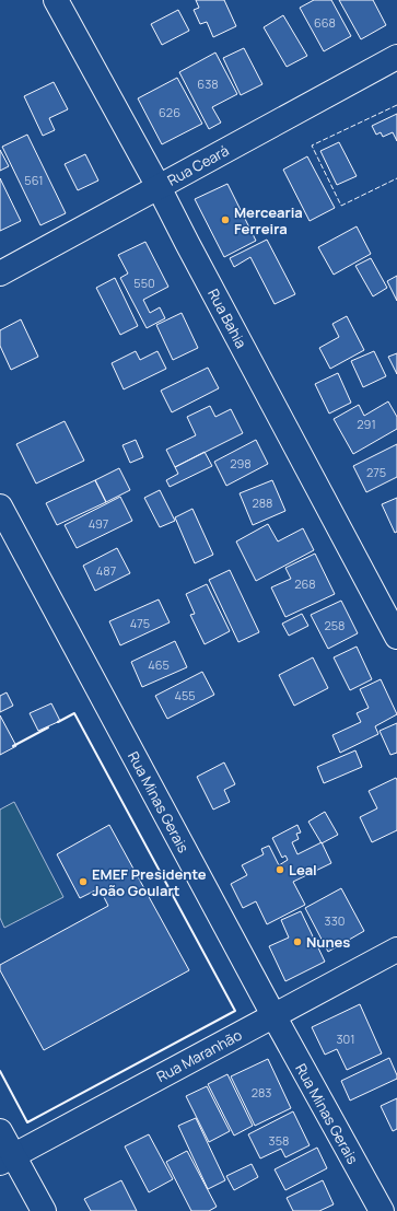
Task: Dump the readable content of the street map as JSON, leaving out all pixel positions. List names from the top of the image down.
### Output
{
  "streets": {
    "street": [
      "Rua Ceará",
      "Rua Bahia",
      "Rua Minas Gerais",
      "Rua Maranhão"
    ]
  },
  "crossings": [
    ["Rua Ceará", "Rua Bahia"],
    ["Rua Minas Gerais", "Rua Maranhão"]
  ],
  "places": [
    "Mercearia Ferreira",
    "Leal",
    "EMEF Presidente João Goulart",
    "Nunes"
  ],
  "house_numbers": [
    "668",
    "638",
    "626",
    "561",
    "550",
    "291",
    "298",
    "275",
    "288",
    "497",
    "487",
    "268",
    "475",
    "258",
    "465",
    "455",
    "330",
    "301",
    "283",
    "358"
  ]
}
